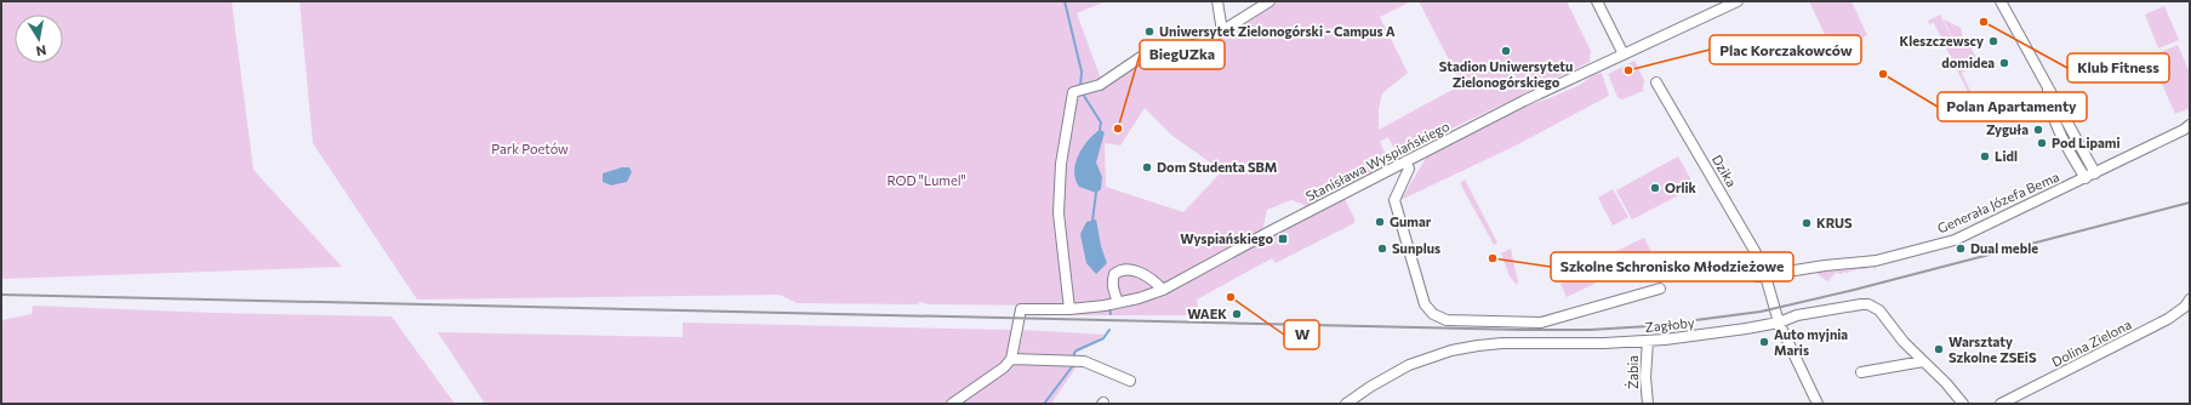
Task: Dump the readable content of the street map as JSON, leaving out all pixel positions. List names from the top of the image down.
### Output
{
  "streets": {
    "street": [
      "Stanisława Wyspiańskiego",
      "Dzika",
      "Generała Józefa Bema",
      "Zagłoby",
      "Dolina Zielona",
      "Żabia"
    ]
  },
  "crossings": [
    ["Dzika", "Generała Józefa Bema"],
    ["Dzika", "Zagłoby"],
    ["Zagłoby", "Żabia"]
  ],
  "parks": ["Park Poetów", "ROD \"Lumel\""],
  "places": {
    "other": [
      "Klub Fitness",
      "Uniwersytet Zielonogórski - Campus A",
      "Kleszczewscy",
      "Stadion Uniwersytetu Zielonogórskiego",
      "domidea",
      "Plac Korczakowców",
      "Polan Apartamenty",
      "BiegUZka",
      "Zyguła",
      "Pod Lipami",
      "Lidl",
      "Dom Studenta SBM",
      "Orlik",
      "Gumar",
      "KRUS",
      "Sunplus",
      "Dual meble",
      "Szkolne Schronisko Młodzieżowe",
      "W",
      "WAEK",
      "Auto myjnia Maris",
      "Warsztaty Szkolne ZSEiS"
    ],
    "transit": ["Wyspiańskiego"]
  },
  "north": "bottom"
}
